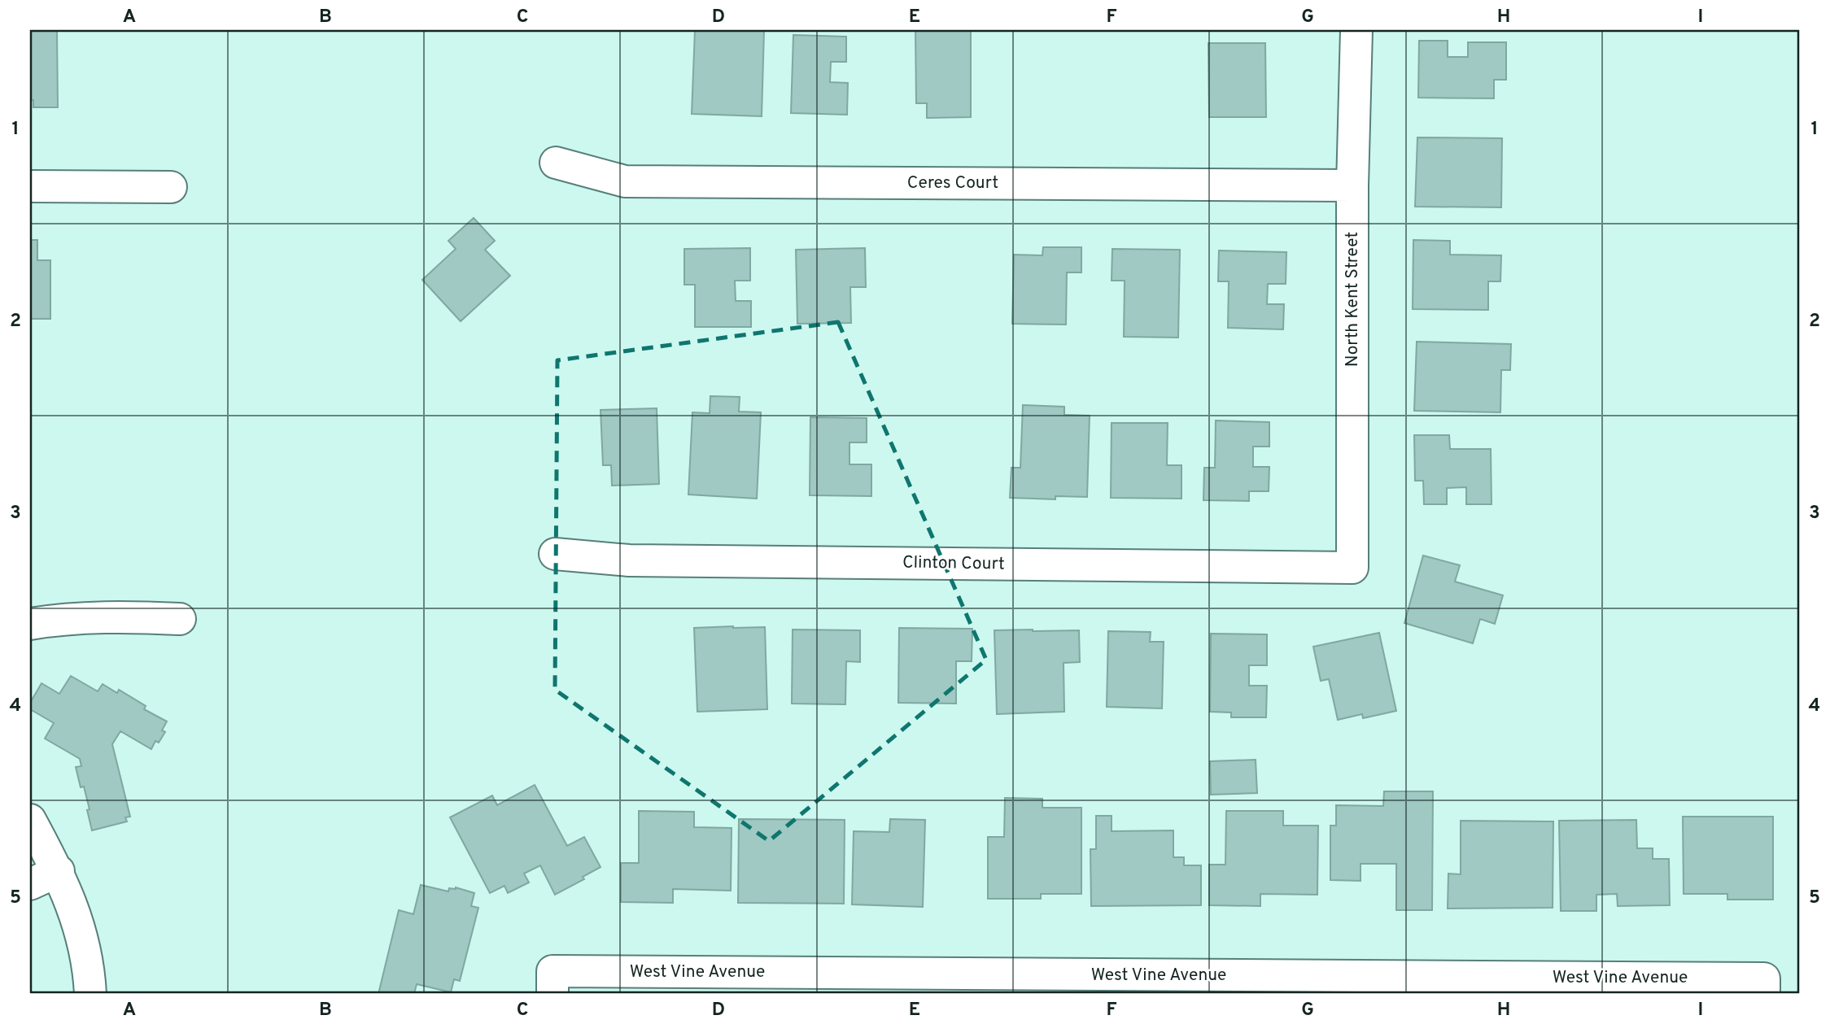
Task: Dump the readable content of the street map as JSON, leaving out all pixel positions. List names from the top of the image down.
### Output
{
  "streets": {
    "street": [
      "Ceres Court",
      "North Kent Street",
      "Clinton Court",
      "West Vine Avenue"
    ]
  },
  "crossings": [
    ["Ceres Court", "North Kent Street"],
    ["North Kent Street", "Clinton Court"]
  ],
  "grid": {
    "columns": [
      "A",
      "B",
      "C",
      "D",
      "E",
      "F",
      "G",
      "H",
      "I"
    ],
    "rows": [
      "1",
      "2",
      "3",
      "4",
      "5"
    ]
  }
}
